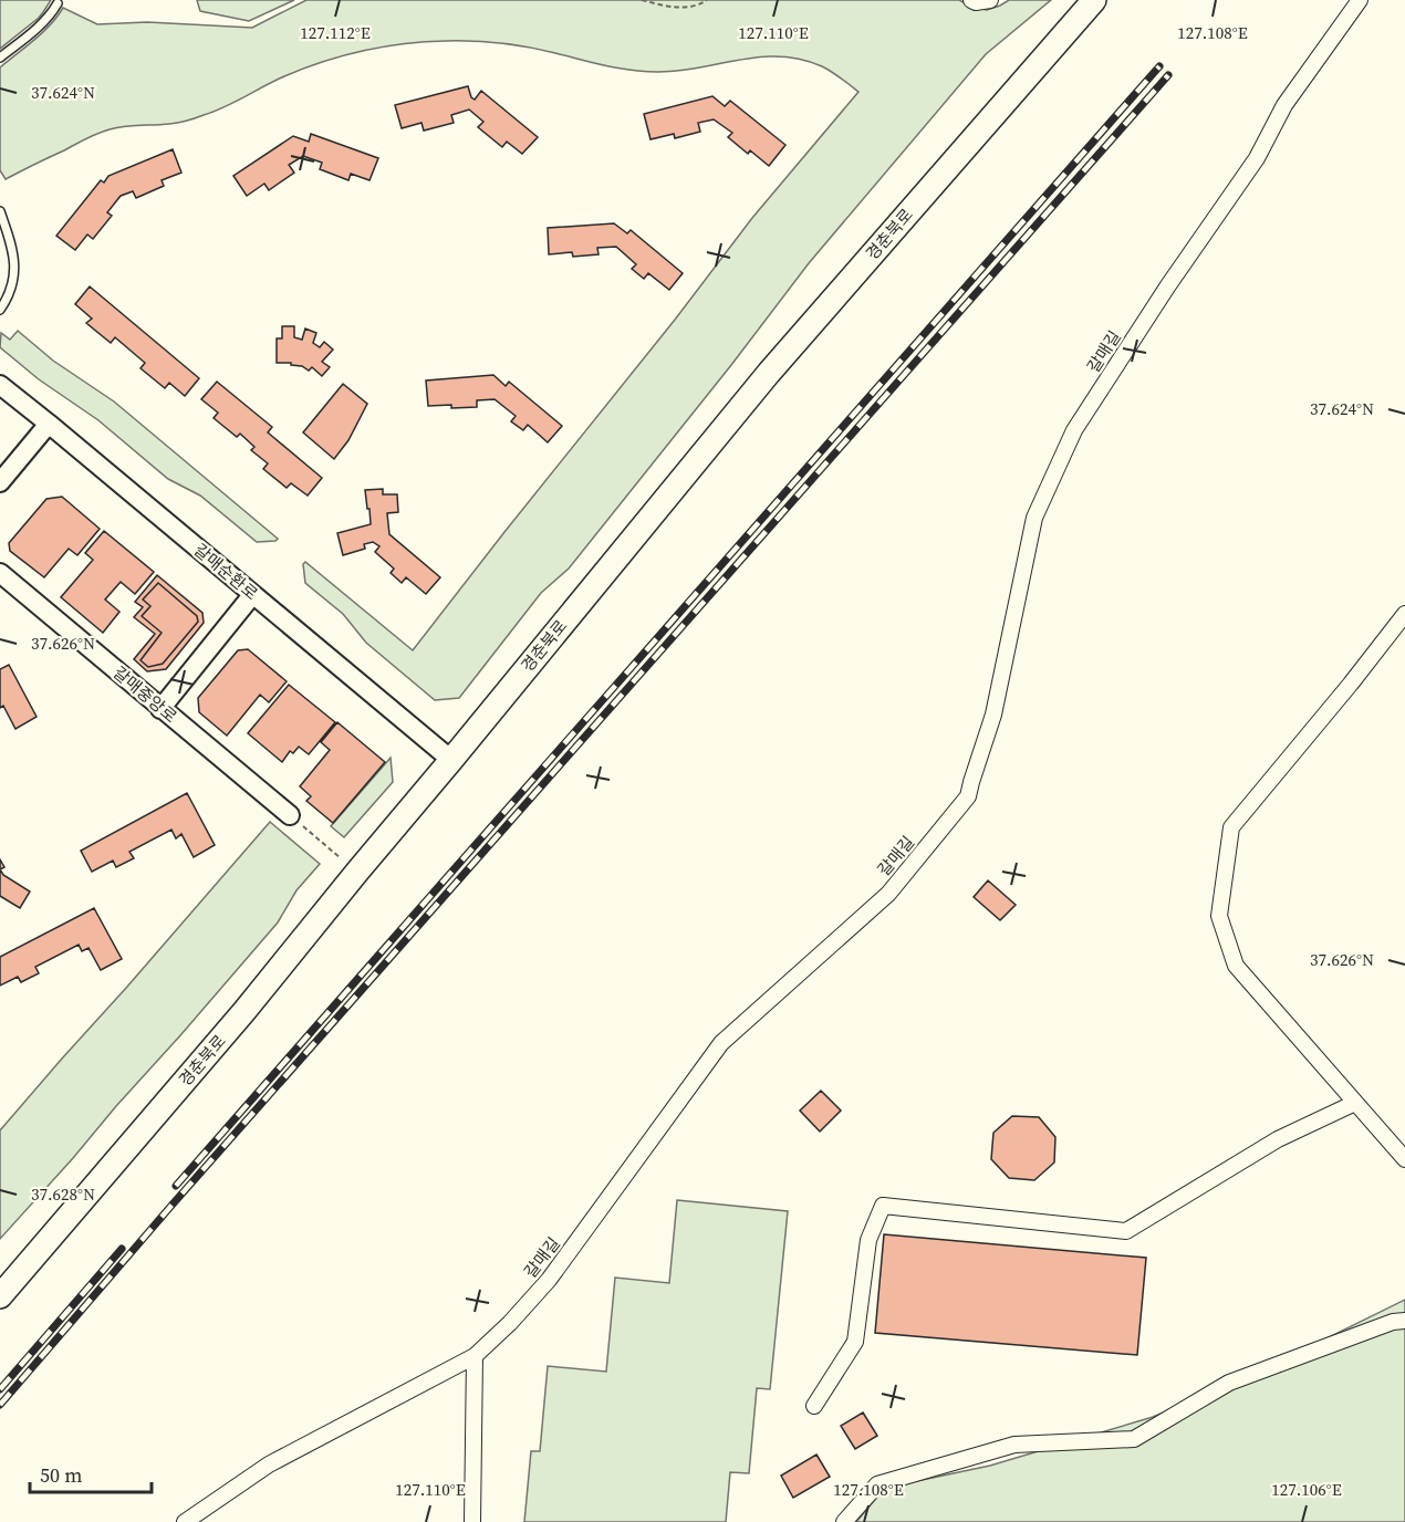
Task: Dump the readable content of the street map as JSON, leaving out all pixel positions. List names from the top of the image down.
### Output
{
  "streets": {
    "main road": ["경춘북로"],
    "street": ["갈매길", "갈매순환로", "갈매중앙로"]
  },
  "crossings": [
    ["경춘북로", "갈매순환로"]
  ],
  "scale_bar": "50 m",
  "coordinates": [
    "127.112°E",
    "127.110°E",
    "127.108°E",
    "37.624°N",
    "37.626°N",
    "37.628°N",
    "127.106°E"
  ]
}
